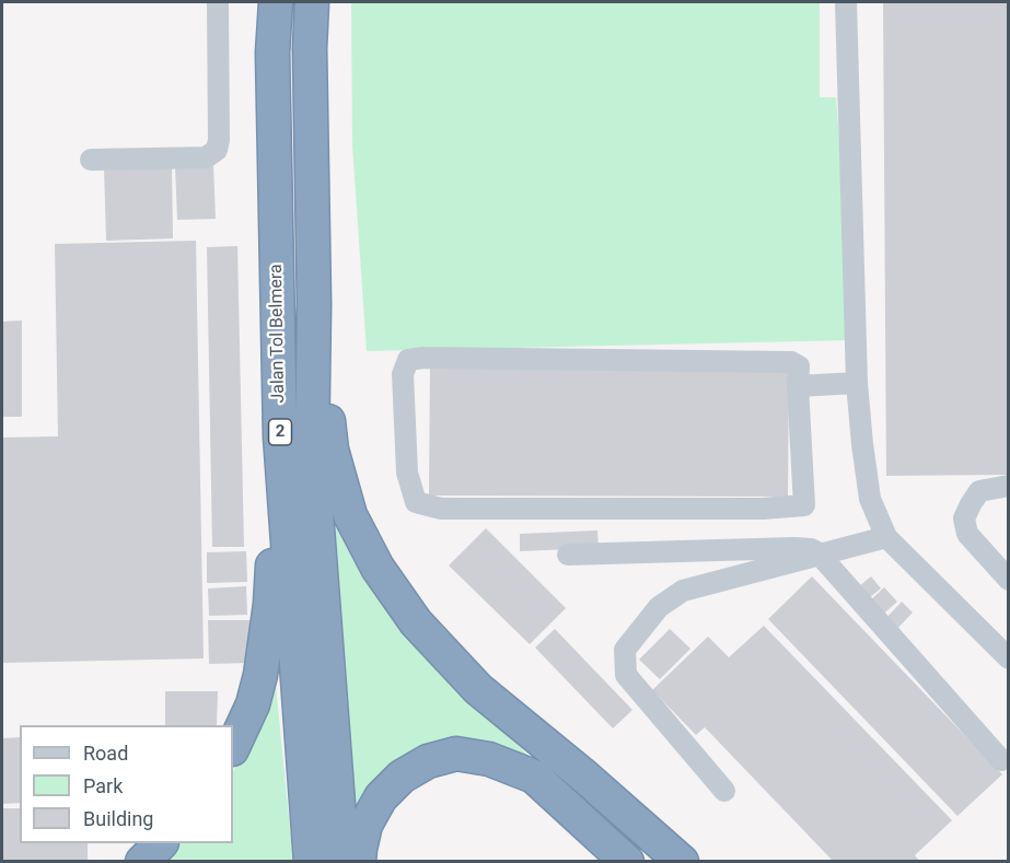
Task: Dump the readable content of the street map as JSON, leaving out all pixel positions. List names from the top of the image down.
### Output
{
  "streets": {
    "highway": ["Jalan Tol Belmera", "2"]
  },
  "legend": ["Road", "Park", "Building"]
}
